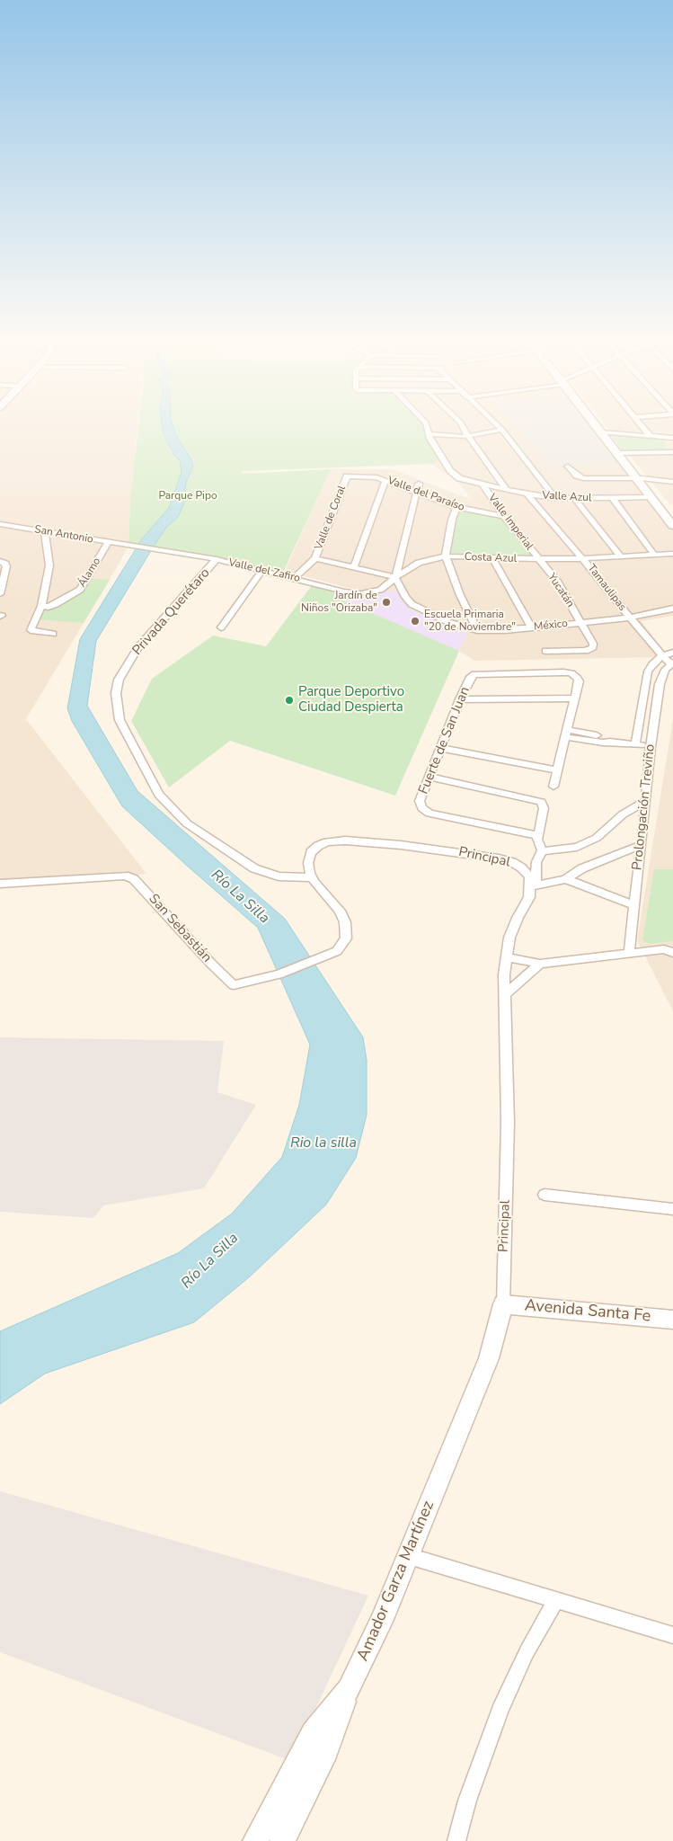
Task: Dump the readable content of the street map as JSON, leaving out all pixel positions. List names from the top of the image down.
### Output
{
  "streets": {
    "street": [
      "Valle del Paraíso",
      "Valle Azul",
      "Valle de Coral",
      "Valle Imperial",
      "San Antonio",
      "Costa Azul",
      "Valle del Zafiro",
      "Álamo",
      "Tamaulipas",
      "Yucatán",
      "Privada Querétaro",
      "México",
      "Fuerte de San Juan",
      "Prolongación Treviño",
      "Principal",
      "San Sebastián",
      "Avenida Santa Fe",
      "Amador Garza Martínez"
    ]
  },
  "crossings": [
    ["Valle del Paraíso", "Valle de Coral"],
    ["Valle del Paraíso", "Valle Imperial"],
    ["Valle Azul", "Valle Imperial"],
    ["Valle Azul", "Tamaulipas"],
    ["Valle de Coral", "Valle del Zafiro"],
    ["Valle Imperial", "Costa Azul"],
    ["Valle Imperial", "Yucatán"],
    ["San Antonio", "Valle del Zafiro"],
    ["San Antonio", "Álamo"],
    ["Costa Azul", "Valle del Zafiro"],
    ["Costa Azul", "Tamaulipas"],
    ["Costa Azul", "Yucatán"],
    ["Costa Azul", "México"],
    ["Valle del Zafiro", "Privada Querétaro"],
    ["Valle del Zafiro", "México"],
    ["Tamaulipas", "México"],
    ["Tamaulipas", "Prolongación Treviño"],
    ["Yucatán", "México"],
    ["Privada Querétaro", "Principal"],
    ["Privada Querétaro", "San Sebastián"],
    ["México", "Prolongación Treviño"],
    ["Principal", "San Sebastián"],
    ["Principal", "Avenida Santa Fe"],
    ["Principal", "Amador Garza Martínez"],
    ["Avenida Santa Fe", "Amador Garza Martínez"]
  ],
  "water": ["Río La Silla", "Rio la silla"],
  "parks": ["Parque Pipo"],
  "places": ["Jardín de Niños \"Orizaba\"", "Escuela Primaria \"20 de Noviembre\"", "Parque Deportivo Ciudad Despierta"]
}
